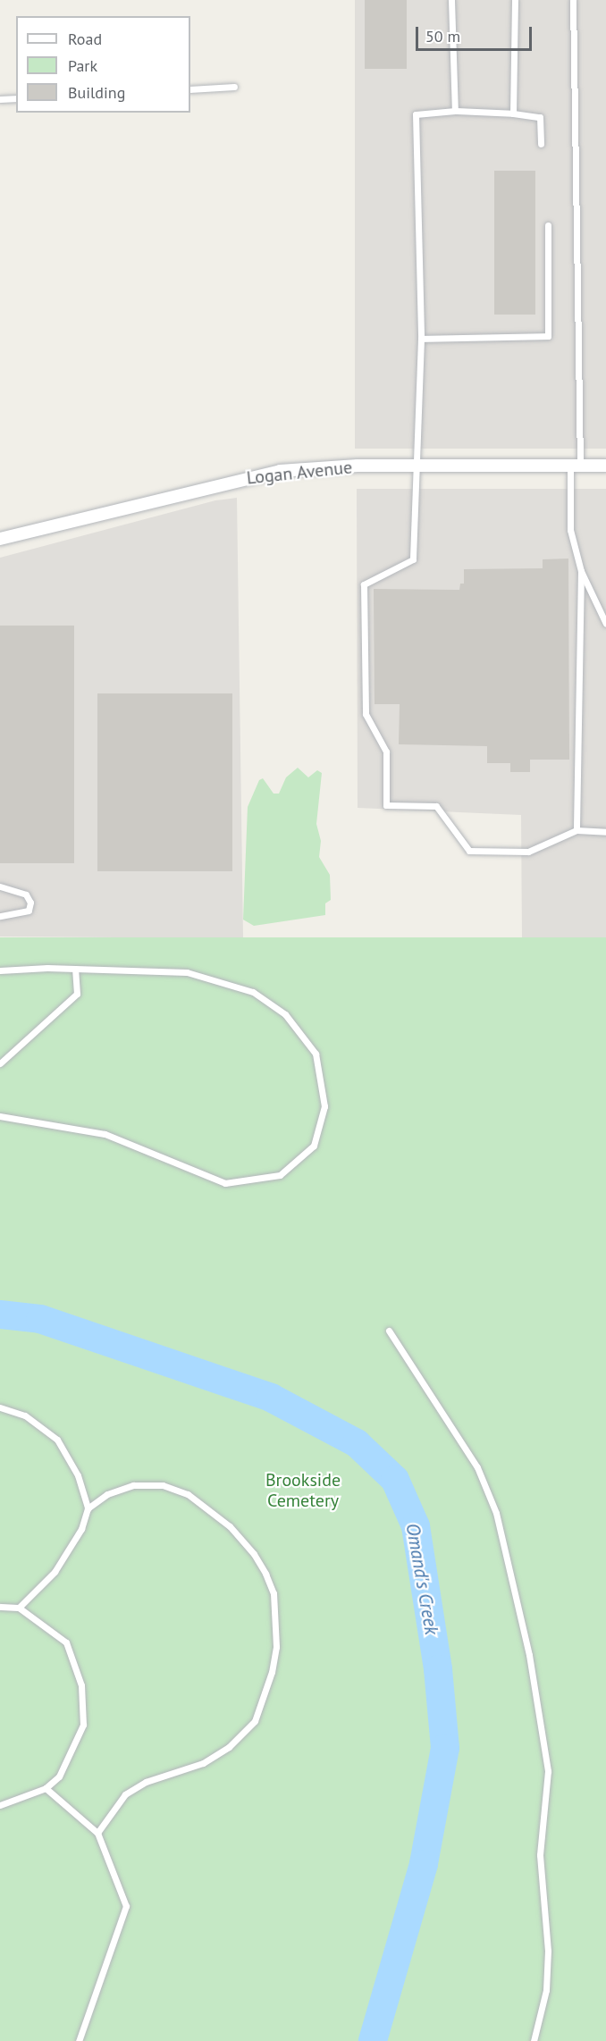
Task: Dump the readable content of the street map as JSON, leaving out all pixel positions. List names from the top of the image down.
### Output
{
  "streets": {
    "street": ["Logan Avenue"]
  },
  "water": ["Omand's Creek"],
  "parks": ["Brookside Cemetery"],
  "legend": ["Road", "Park", "Building"],
  "scale_bar": "50 m"
}
